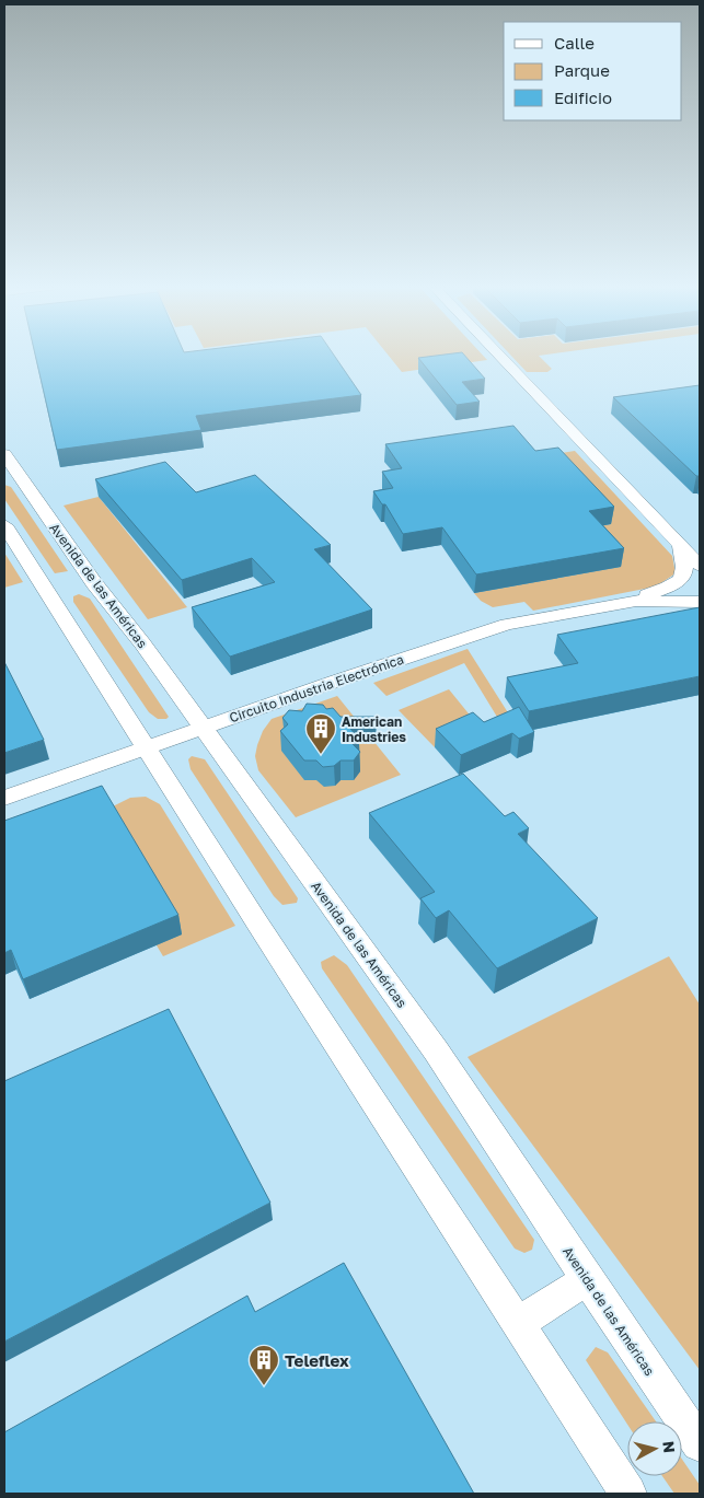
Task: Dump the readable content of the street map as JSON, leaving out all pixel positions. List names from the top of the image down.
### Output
{
  "streets": {
    "main road": ["Avenida de las Américas"],
    "street": ["Circuito Industria Electrónica"]
  },
  "crossings": [
    ["Avenida de las Américas", "Circuito Industria Electrónica"]
  ],
  "places": {
    "building": ["American Industries", "Teleflex"]
  },
  "legend": ["Calle", "Parque", "Edificio"],
  "north": "right"
}
